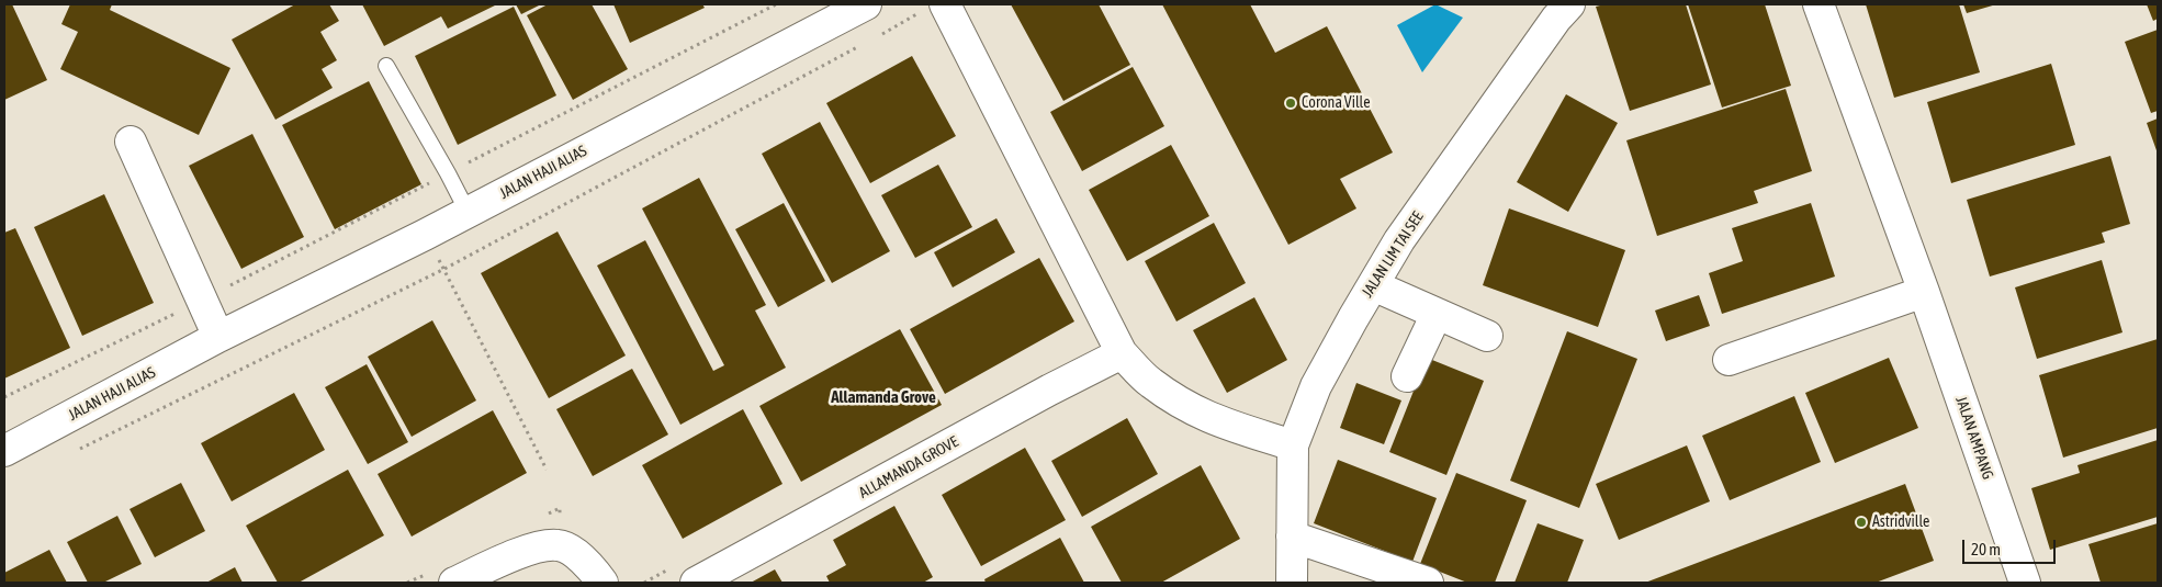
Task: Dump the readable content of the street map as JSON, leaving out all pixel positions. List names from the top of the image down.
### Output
{
  "streets": {
    "street": [
      "JALAN HAJI ALIAS",
      "JALAN LIM TAI SEE",
      "JALAN AMPANG",
      "ALLAMANDA GROVE"
    ]
  },
  "districts": ["Allamanda Grove"],
  "places": ["Corona Ville", "Astridville"],
  "scale_bar": "20 m"
}
